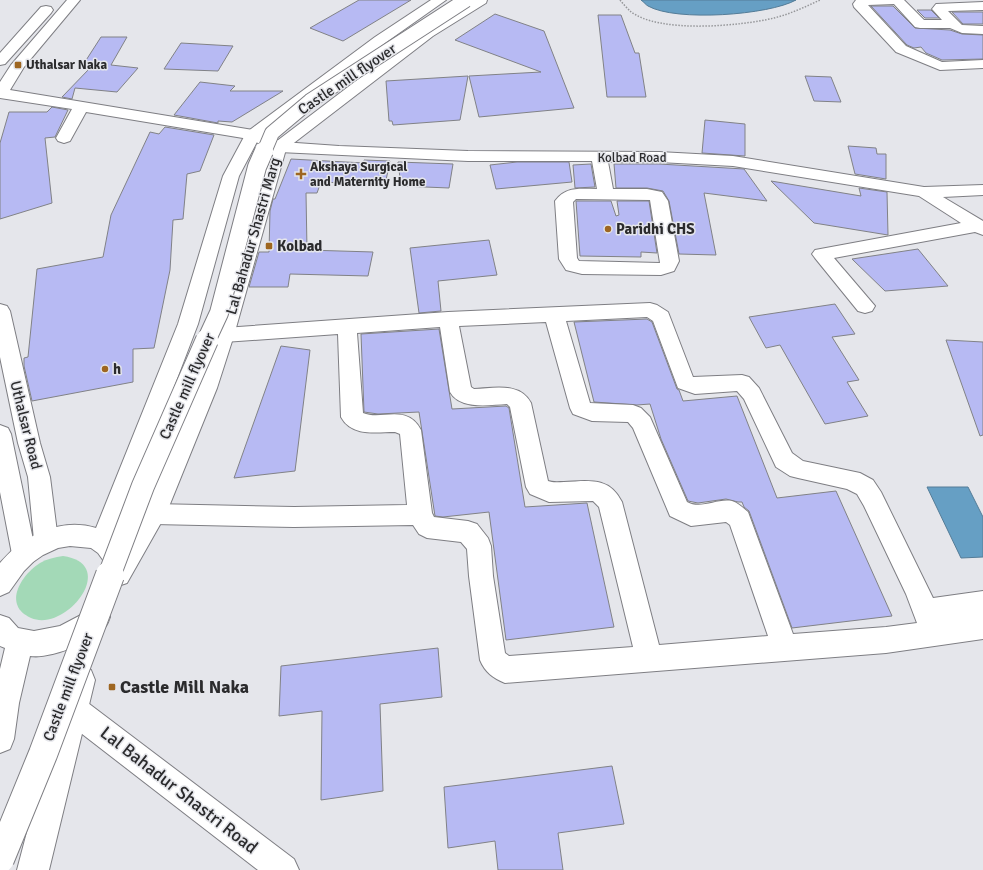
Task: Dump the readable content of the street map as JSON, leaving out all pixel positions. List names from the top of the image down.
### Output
{
  "streets": {
    "street": [
      "Castle mill flyover",
      "Kolbad Road",
      "Lal Bahadur Shastri Marg",
      "Uthalsar Road",
      "Lal Bahadur Shastri Road"
    ]
  },
  "crossings": [
    ["Kolbad Road", "Lal Bahadur Shastri Marg"]
  ],
  "places": {
    "transit": ["Uthalsar Naka", "Kolbad", "Castle Mill Naka"],
    "health": ["Akshaya Surgical and Maternity Home"],
    "other": ["Paridhi CHS", "h"]
  }
}
